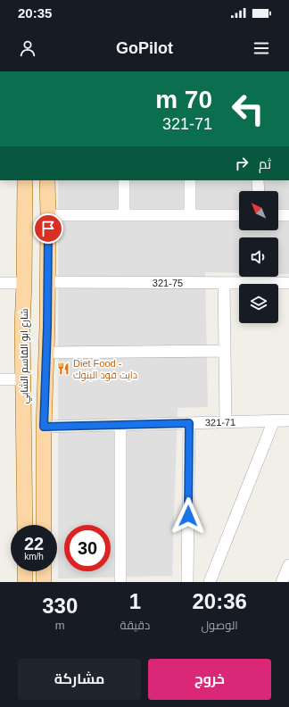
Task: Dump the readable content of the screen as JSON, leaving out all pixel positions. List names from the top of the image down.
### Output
{
  "streets": {
    "main road": ["شارع ابو القاسم الشابي"],
    "street": ["321-75", "321-71"]
  },
  "crossings": [
    ["321-75", "شارع ابو القاسم الشابي"],
    ["شارع ابو القاسم الشابي", "321-71"]
  ],
  "places": {
    "restaurant": ["Diet Food - دايت فود البنوك"]
  },
  "north": "top left",
  "page": {
    "status": "20:35",
    "header": "GoPilot",
    "turn": ["70 m", "321-71"],
    "then": "ثم",
    "speed": "22 km/h",
    "limit": "30",
    "eta": [
      "20:36",
      "الوصول",
      "1",
      "دقيقة",
      "330",
      "m"
    ],
    "buttons": ["خروج", "مشاركة"]
  }
}
